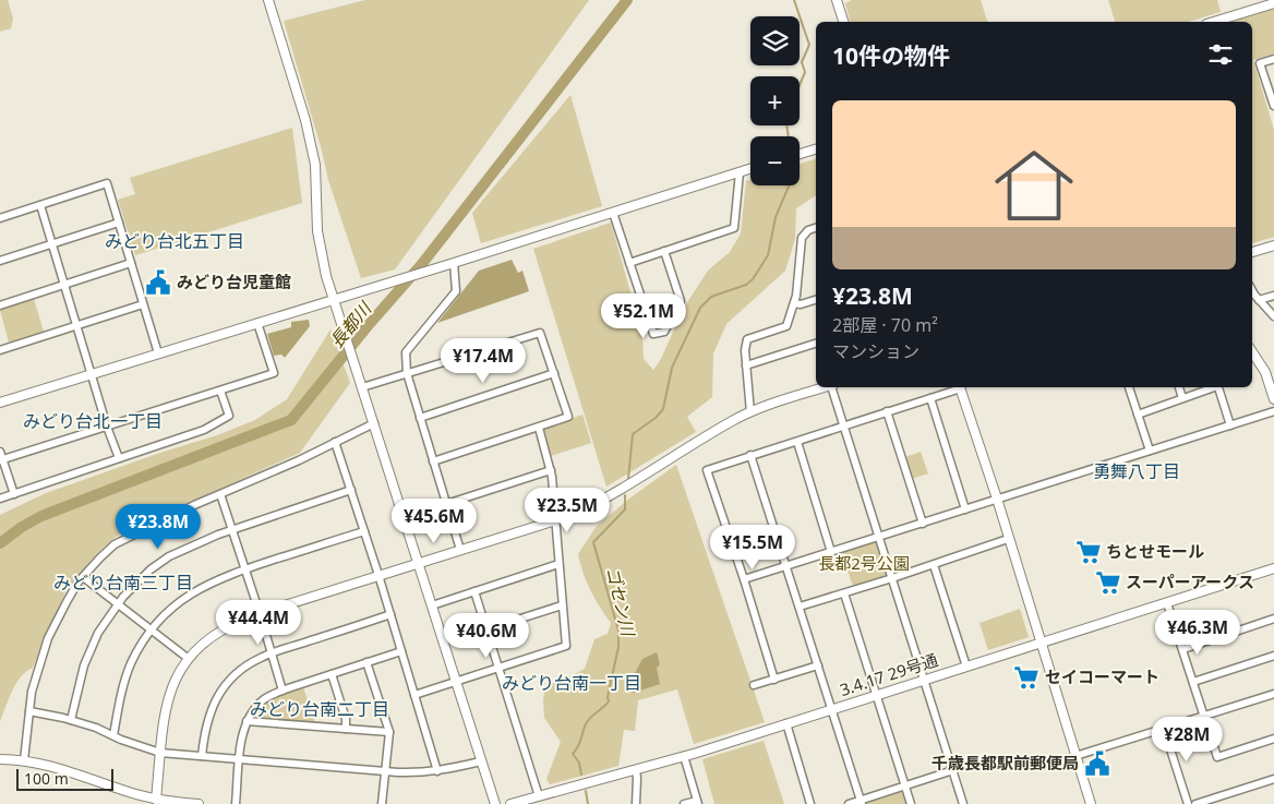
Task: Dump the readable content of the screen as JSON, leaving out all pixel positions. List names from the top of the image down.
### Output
{
  "streets": {
    "street": ["3.4.17 29号通"]
  },
  "districts": [
    "みどり台北五丁目",
    "みどり台北一丁目",
    "勇舞八丁目",
    "みどり台南三丁目",
    "みどり台南一丁目",
    "みどり台南二丁目"
  ],
  "water": ["長都川", "ゴセン川"],
  "parks": ["長都2号公園"],
  "places": {
    "public building": ["みどり台児童館", "千歳長都駅前郵便局"],
    "supermarket": ["ちとせモール", "スーパーアークス", "セイコーマート"]
  },
  "scale_bar": "100 m",
  "page": {
    "map_buttons": ["+", "−"],
    "heading": "10件の物件",
    "list": [
      {
        "name": "¥23.8M",
        "note": "2部屋 · 70 m² · マンション"
      }
    ],
    "price": [
      "¥52.1M",
      "¥17.4M",
      "¥23.5M",
      "¥45.6M",
      "¥23.8M",
      "¥15.5M",
      "¥44.4M",
      "¥46.3M",
      "¥40.6M",
      "¥28M"
    ],
    "scale": "100 m"
  }
}
